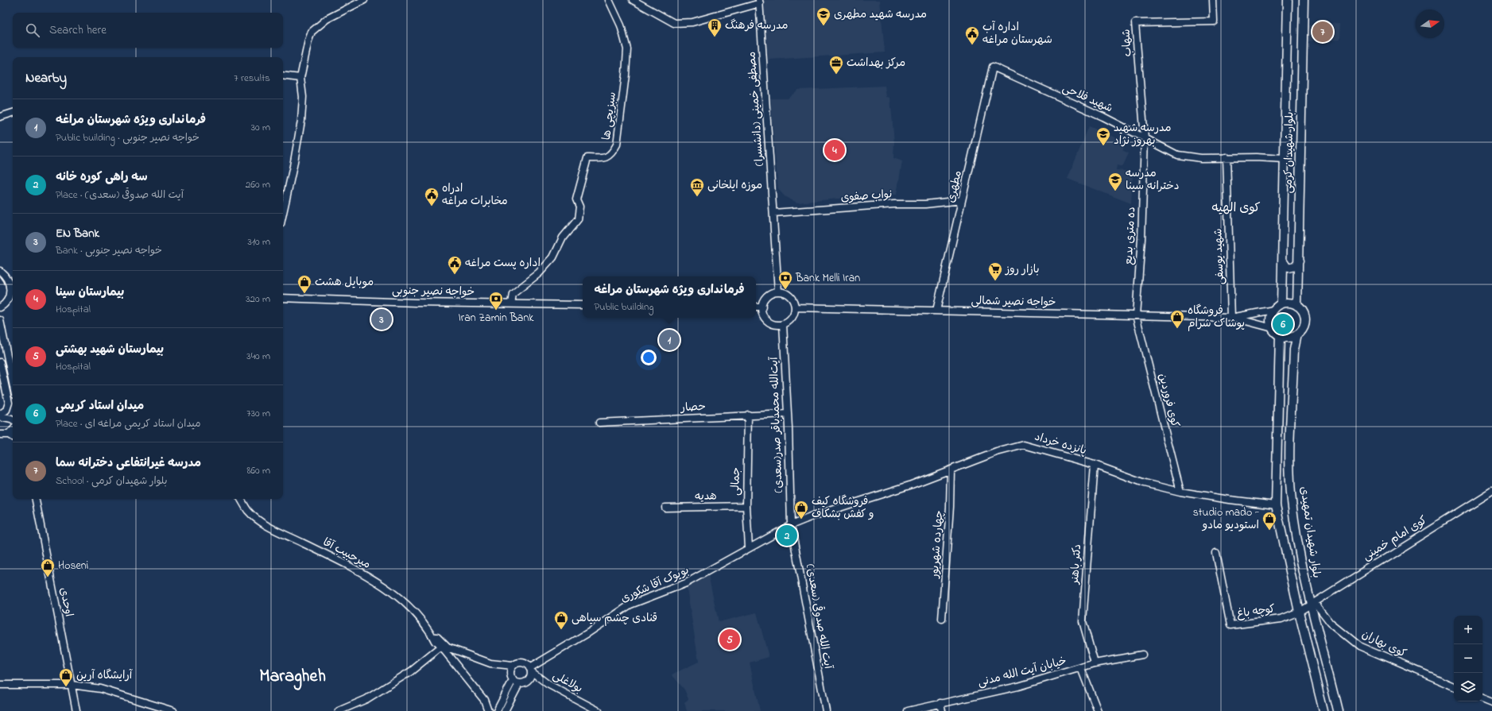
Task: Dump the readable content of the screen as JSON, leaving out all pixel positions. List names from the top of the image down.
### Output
{
  "streets": {
    "main road": ["بلوار شهیدان کرمی", "بلوار شهیدان تمهیدی"],
    "street": [
      "شهاب",
      "شهید فلاحی",
      "مصطفی خمینی (دانشسرا)",
      "سبزیچی ها",
      "مطهری",
      "نواب صفوی",
      "ده متری بدیع",
      "شهید یوسفی",
      "خواجه نصیر جنوبی",
      "خواجه نصیر شمالی",
      "کوی فروردین",
      "حصار",
      "آیت‌الله محمدباقر صدر(سعدی)",
      "پانزده خرداد",
      "جمالی",
      "هدیه",
      "کوی امام خمینی",
      "چهارده شهریور",
      "میرحبیب آقا",
      "دکتر باهنر",
      "بویوک آقا شکوری",
      "اوحدی",
      "کوچه باغ",
      "آیت الله صدوقی (سعدی)",
      "کوی بهاران",
      "خیابان آیت الله مدنی",
      "بولاغلی"
    ]
  },
  "crossings": [
    ["شهاب", "شهید فلاحی"],
    ["شهاب", "ده متری بدیع"],
    ["شهید فلاحی", "بلوار شهیدان کرمی"],
    ["شهید فلاحی", "مطهری"],
    ["شهید فلاحی", "ده متری بدیع"],
    ["شهید فلاحی", "شهید یوسفی"],
    ["مصطفی خمینی (دانشسرا)", "نواب صفوی"],
    ["مصطفی خمینی (دانشسرا)", "خواجه نصیر شمالی"],
    ["مصطفی خمینی (دانشسرا)", "آیت‌الله محمدباقر صدر(سعدی)"],
    ["سبزیچی ها", "خواجه نصیر جنوبی"],
    ["بلوار شهیدان کرمی", "بلوار شهیدان تمهیدی"],
    ["مطهری", "نواب صفوی"],
    ["مطهری", "خواجه نصیر شمالی"],
    ["ده متری بدیع", "خواجه نصیر شمالی"],
    ["ده متری بدیع", "کوی فروردین"],
    ["شهید یوسفی", "خواجه نصیر شمالی"],
    ["خواجه نصیر شمالی", "کوی فروردین"],
    ["خواجه نصیر شمالی", "آیت‌الله محمدباقر صدر(سعدی)"],
    ["کوی فروردین", "پانزده خرداد"],
    ["حصار", "آیت‌الله محمدباقر صدر(سعدی)"],
    ["حصار", "جمالی"],
    ["آیت‌الله محمدباقر صدر(سعدی)", "پانزده خرداد"],
    ["آیت‌الله محمدباقر صدر(سعدی)", "بویوک آقا شکوری"],
    ["آیت‌الله محمدباقر صدر(سعدی)", "آیت الله صدوقی (سعدی)"],
    ["پانزده خرداد", "چهارده شهریور"],
    ["پانزده خرداد", "دکتر باهنر"],
    ["پانزده خرداد", "بویوک آقا شکوری"],
    ["پانزده خرداد", "آیت الله صدوقی (سعدی)"],
    ["جمالی", "هدیه"],
    ["جمالی", "بویوک آقا شکوری"],
    ["بلوار شهیدان تمهیدی", "کوی امام خمینی"],
    ["بلوار شهیدان تمهیدی", "کوی بهاران"],
    ["کوی امام خمینی", "کوچه باغ"],
    ["کوی امام خمینی", "کوی بهاران"],
    ["دکتر باهنر", "خیابان آیت الله مدنی"],
    ["بویوک آقا شکوری", "آیت الله صدوقی (سعدی)"],
    ["بویوک آقا شکوری", "بولاغلی"]
  ],
  "districts": ["کوی الهیه", "Maragheh"],
  "places": {
    "school or university": ["مدرسه شهید مطهری", "مدرسه شهید بهروز نژاد", "مدرسه دخترانه سینا"],
    "building": ["مدرسه فرهنگ"],
    "public building": ["اداره آب شهرستان مراغه", "ادراه مخابرات مراغه", "اداره پست مراغه"],
    "office": ["مرکز بهداشت"],
    "museum": ["موزه ایلخانی"],
    "supermarket": ["بازار روز"],
    "bank": ["Bank Melli Iran", "Iran Zamin Bank"],
    "shop": [
      "موبایل هشت",
      "فروشگاه پوشاک شرام",
      "فروشگاه کیف و کفش بشکاف",
      "studio mado - استودیو مادو",
      "Hoseni",
      "قنادی چشم سیاهی",
      "آرایشگاه آرین"
    ]
  },
  "north": "right",
  "page": {
    "search": "Search here",
    "pins": [
      "7",
      "4",
      "3",
      "6",
      "1",
      "2",
      "5"
    ],
    "heading": ["Nearby", "7 results"],
    "list": [
      {
        "mark": "1",
        "name": "فرمانداری ویژه شهرستان مراغه",
        "note": "Public building · خواجه نصیر جنوبی",
        "value": "30 m"
      },
      {
        "mark": "2",
        "name": "سه راهی کوره خانه",
        "note": "Place · آیت الله صدوقی (سعدی)",
        "value": "260 m"
      },
      {
        "mark": "3",
        "name": "EN Bank",
        "note": "Bank · خواجه نصیر جنوبی",
        "value": "310 m"
      },
      {
        "mark": "4",
        "name": "بیمارستان سینا",
        "note": "Hospital",
        "value": "320 m"
      },
      {
        "mark": "5",
        "name": "بیمارستان شهید بهشتی",
        "note": "Hospital",
        "value": "340 m"
      },
      {
        "mark": "6",
        "name": "میدان استاد کریمی",
        "note": "Place · میدان استاد کریمی مراغه ای",
        "value": "730 m"
      },
      {
        "mark": "7",
        "name": "مدرسه غیرانتفاعی دخترانه سما",
        "note": "School · بلوار شهیدان کرمی",
        "value": "860 m"
      }
    ],
    "popup": ["فرمانداری ویژه شهرستان مراغه", "Public building"],
    "map_buttons": ["+", "−"]
  }
}
